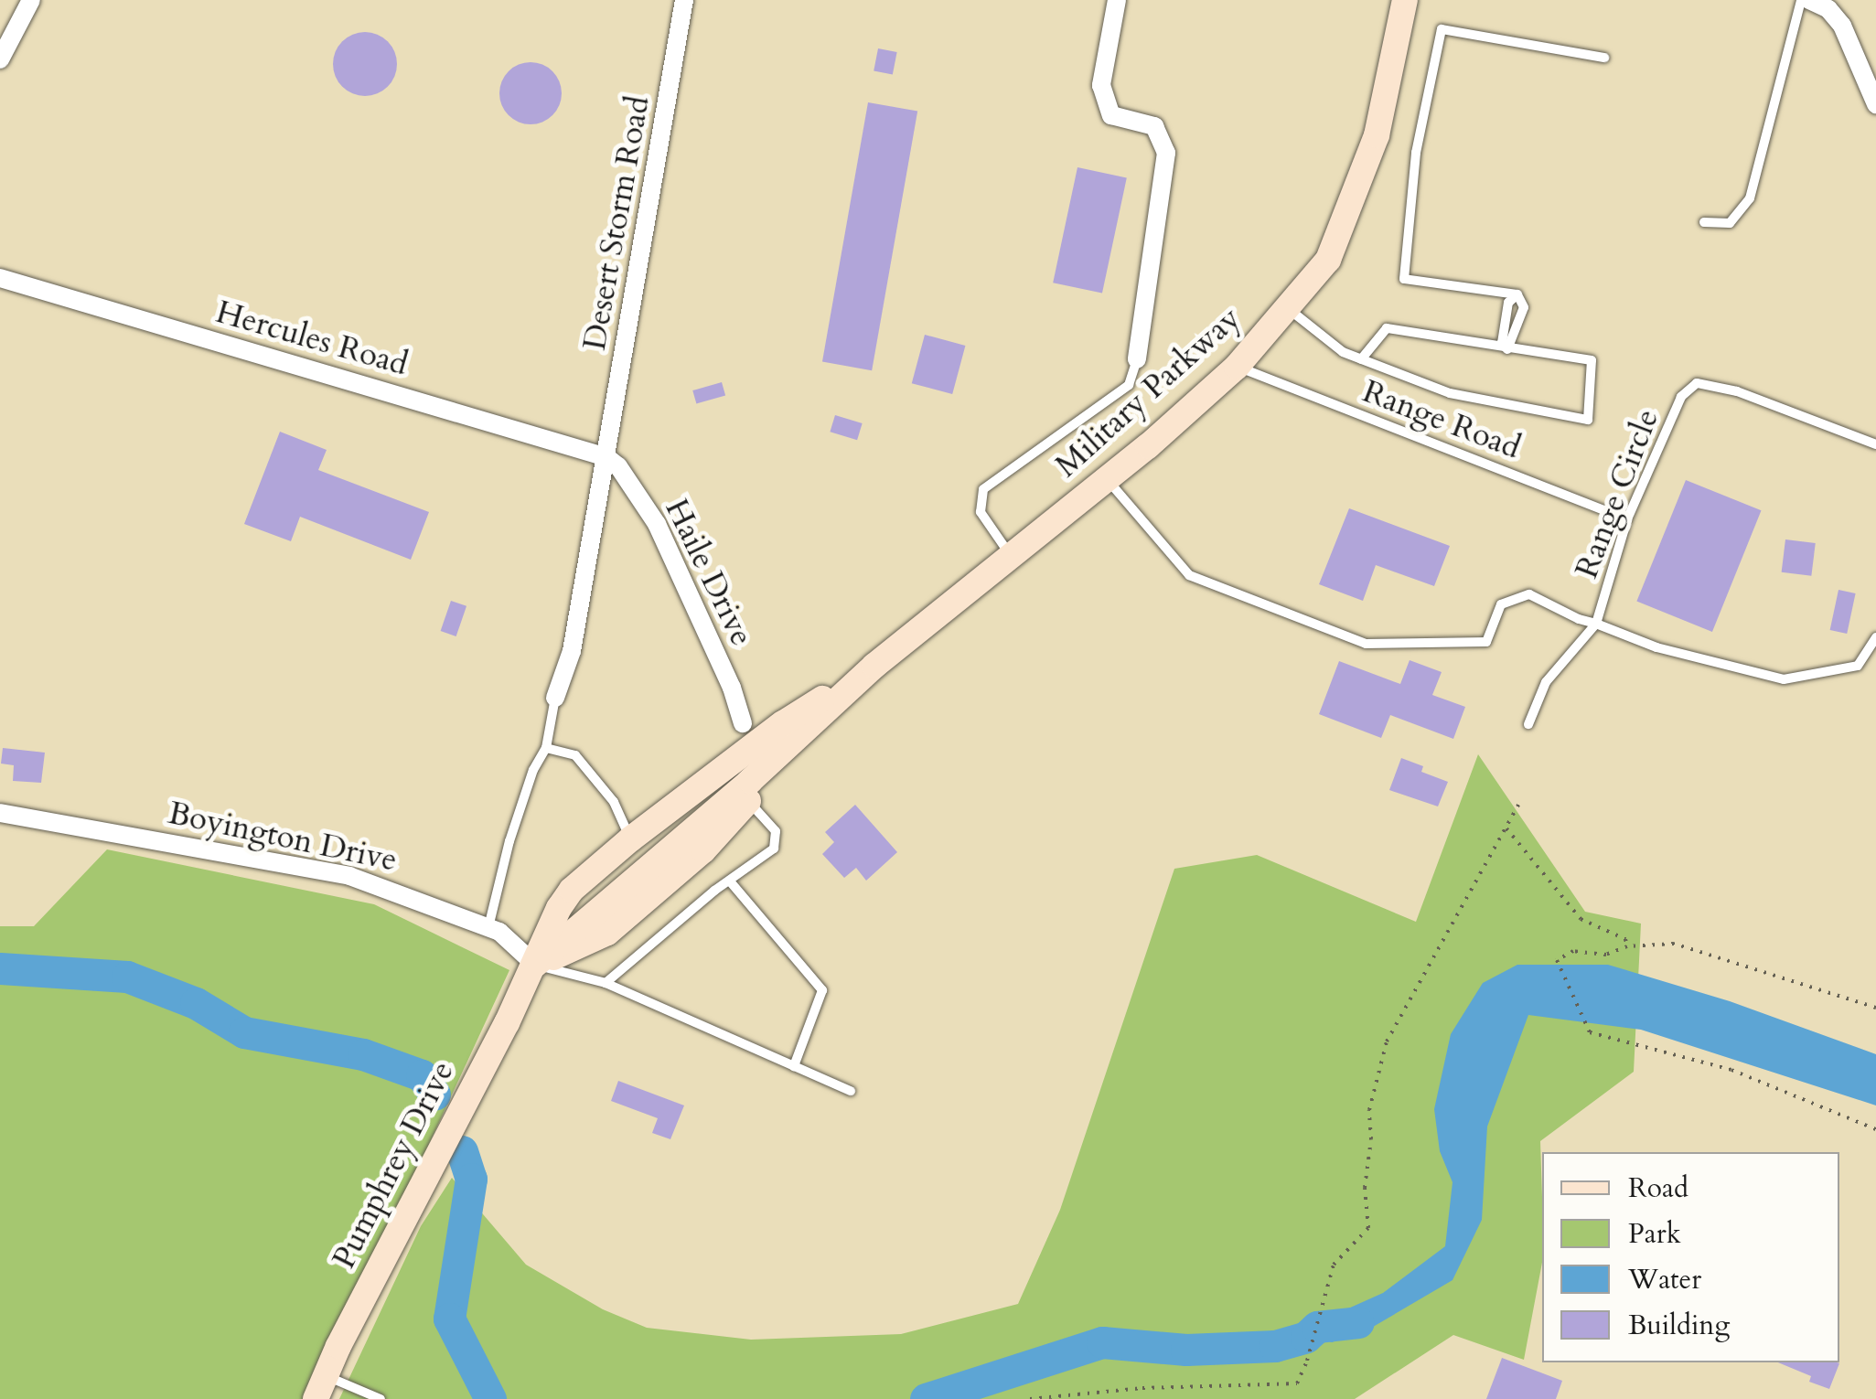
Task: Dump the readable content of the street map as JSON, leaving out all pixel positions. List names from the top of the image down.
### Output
{
  "streets": {
    "street": [
      "Desert Storm Road",
      "Hercules Road",
      "Military Parkway",
      "Haile Drive",
      "Boyington Drive",
      "Pumphrey Drive"
    ],
    "lane": ["Range Road", "Range Circle"]
  },
  "crossings": [
    ["Desert Storm Road", "Hercules Road"],
    ["Desert Storm Road", "Haile Drive"],
    ["Hercules Road", "Haile Drive"],
    ["Military Parkway", "Range Road"],
    ["Military Parkway", "Boyington Drive"],
    ["Military Parkway", "Pumphrey Drive"],
    ["Range Road", "Range Circle"],
    ["Boyington Drive", "Pumphrey Drive"]
  ],
  "legend": [
    "Road",
    "Park",
    "Water",
    "Building"
  ]
}
